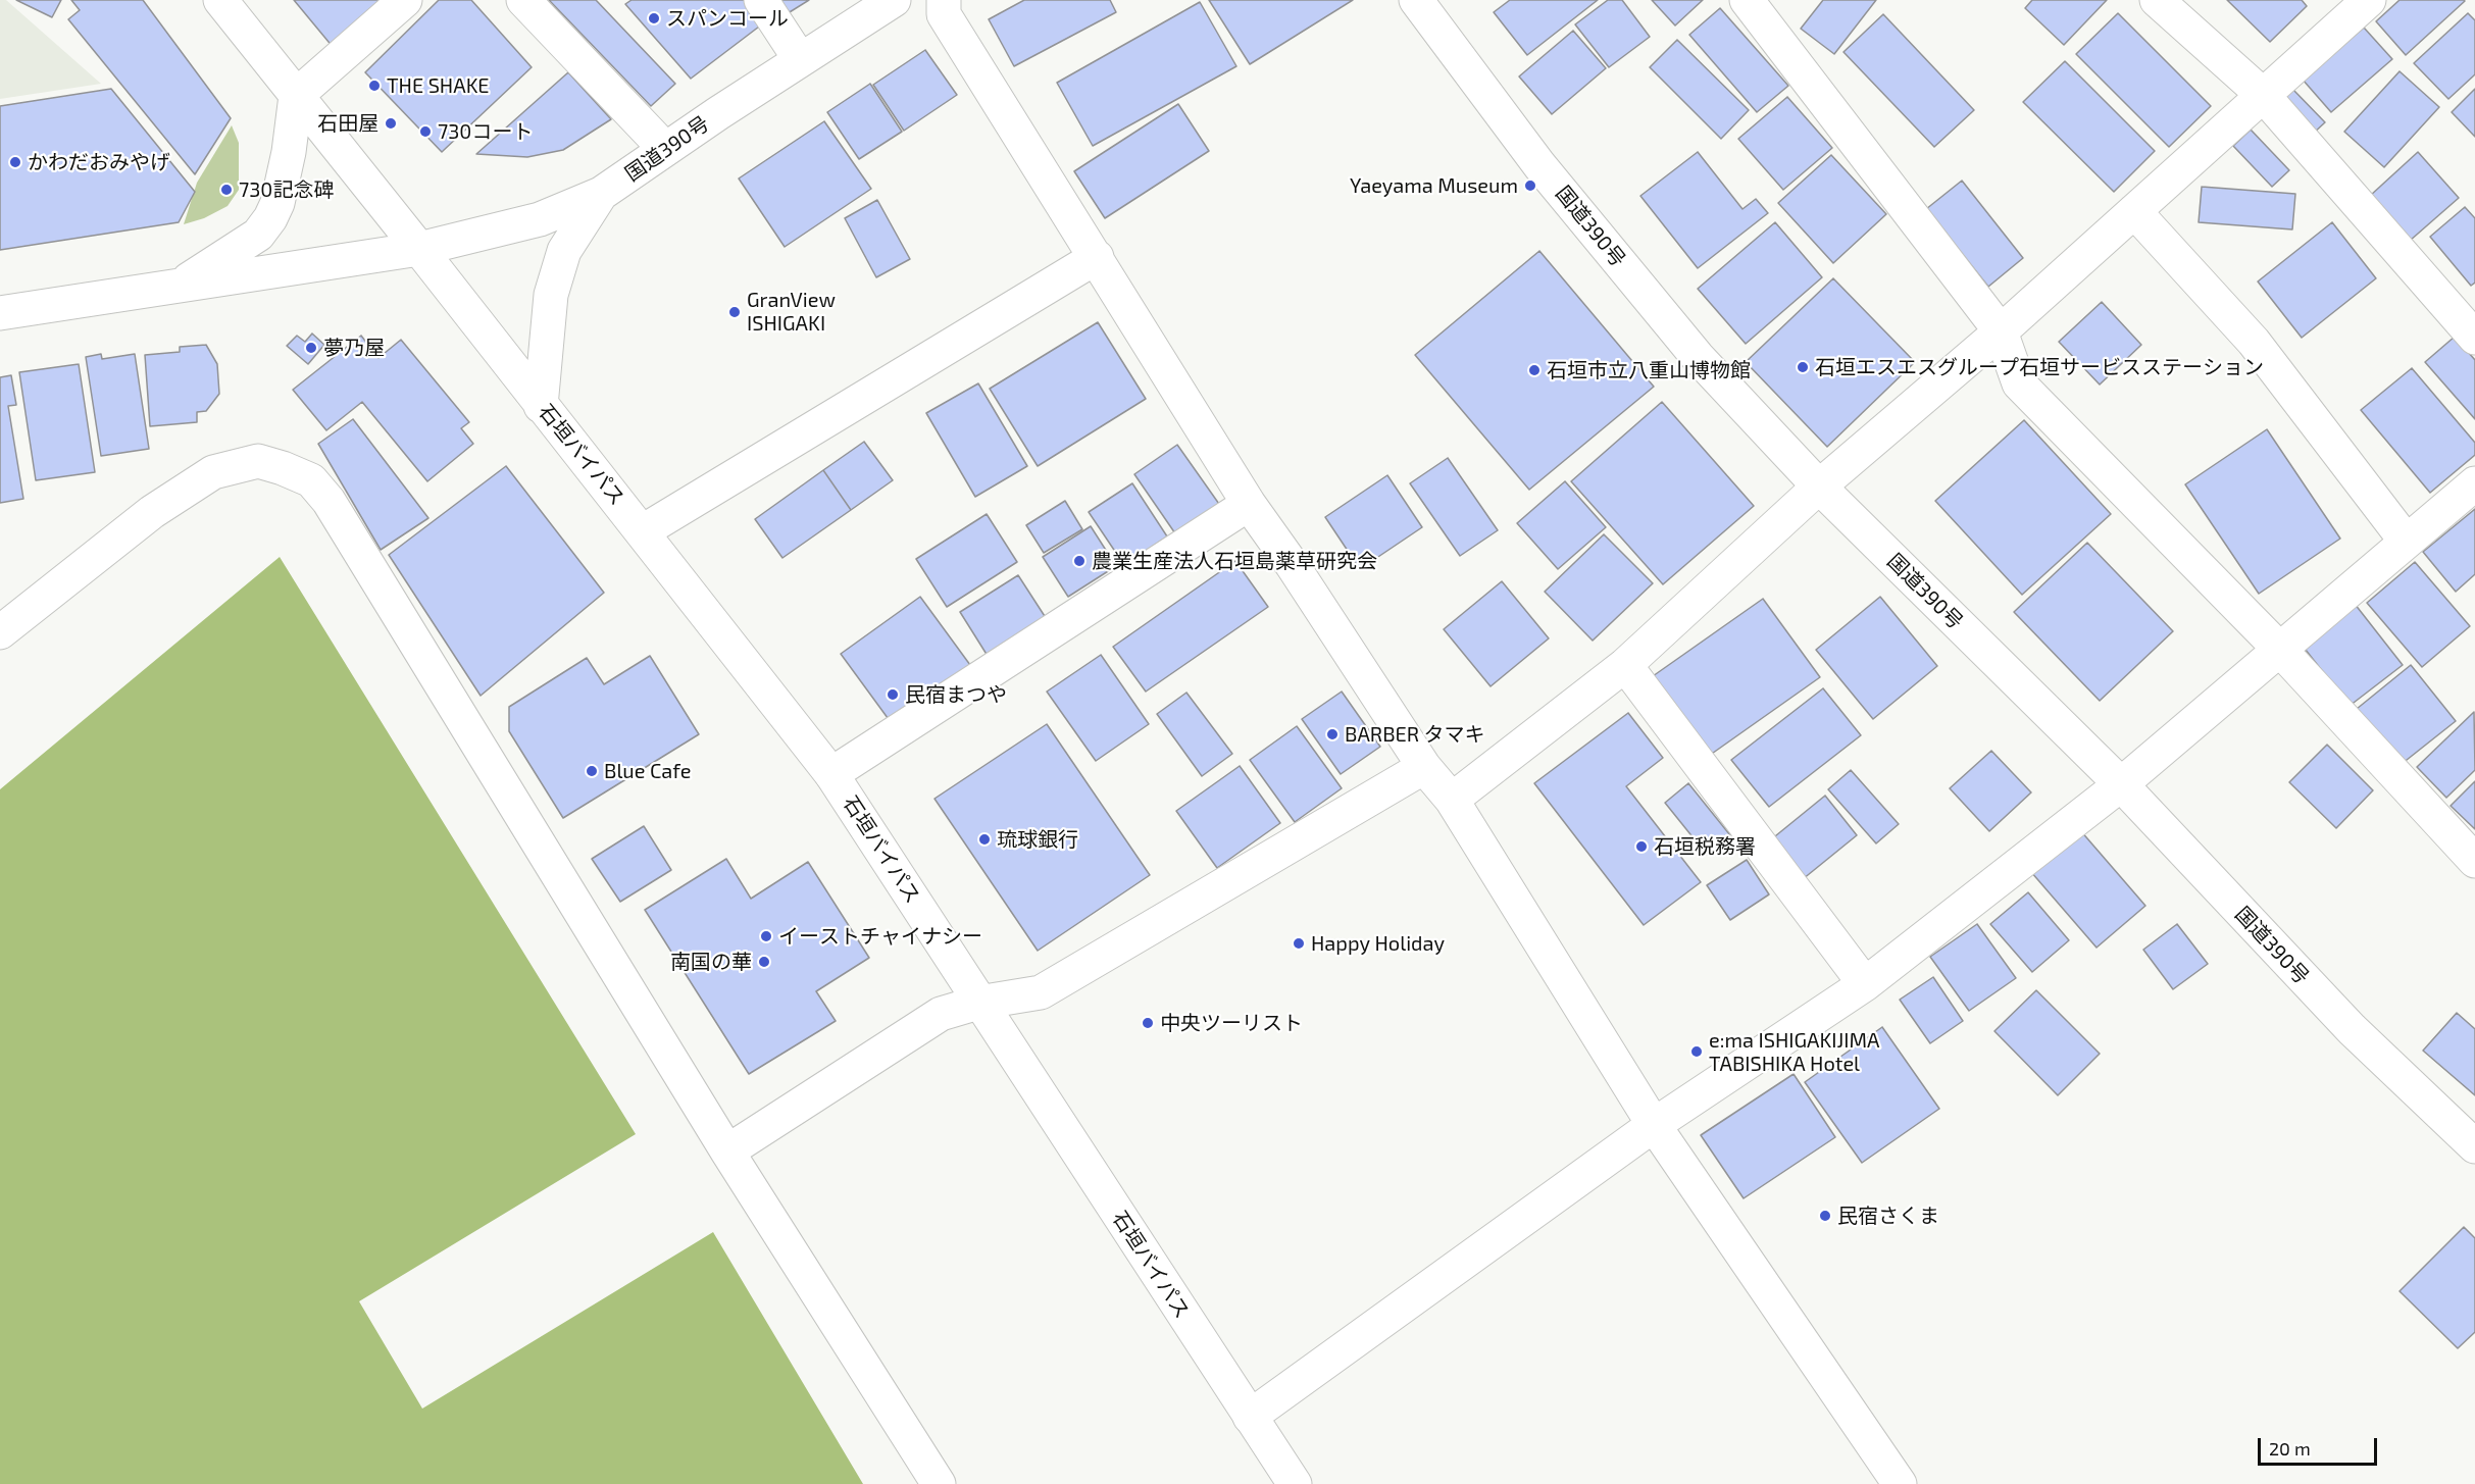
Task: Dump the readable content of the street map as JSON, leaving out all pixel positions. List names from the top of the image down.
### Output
{
  "streets": {
    "main road": ["国道390号", "石垣バイパス"]
  },
  "crossings": [
    ["国道390号", "石垣バイパス"]
  ],
  "places": [
    "スパンコール",
    "THE SHAKE",
    "石田屋",
    "730コート",
    "かわだおみやげ",
    "Yaeyama Museum",
    "730記念碑",
    "GranView ISHIGAKI",
    "夢乃屋",
    "石垣エスエスグループ石垣サービスステーション",
    "石垣市立八重山博物館",
    "農業生産法人石垣島薬草研究会",
    "民宿まつや",
    "BARBER タマキ",
    "Blue Cafe",
    "琉球銀行",
    "石垣税務署",
    "イーストチャイナシー",
    "Happy Holiday",
    "南国の華",
    "中央ツーリスト",
    "e:ma ISHIGAKIJIMA TABISHIKA Hotel",
    "民宿さくま"
  ],
  "scale_bar": "20 m"
}
